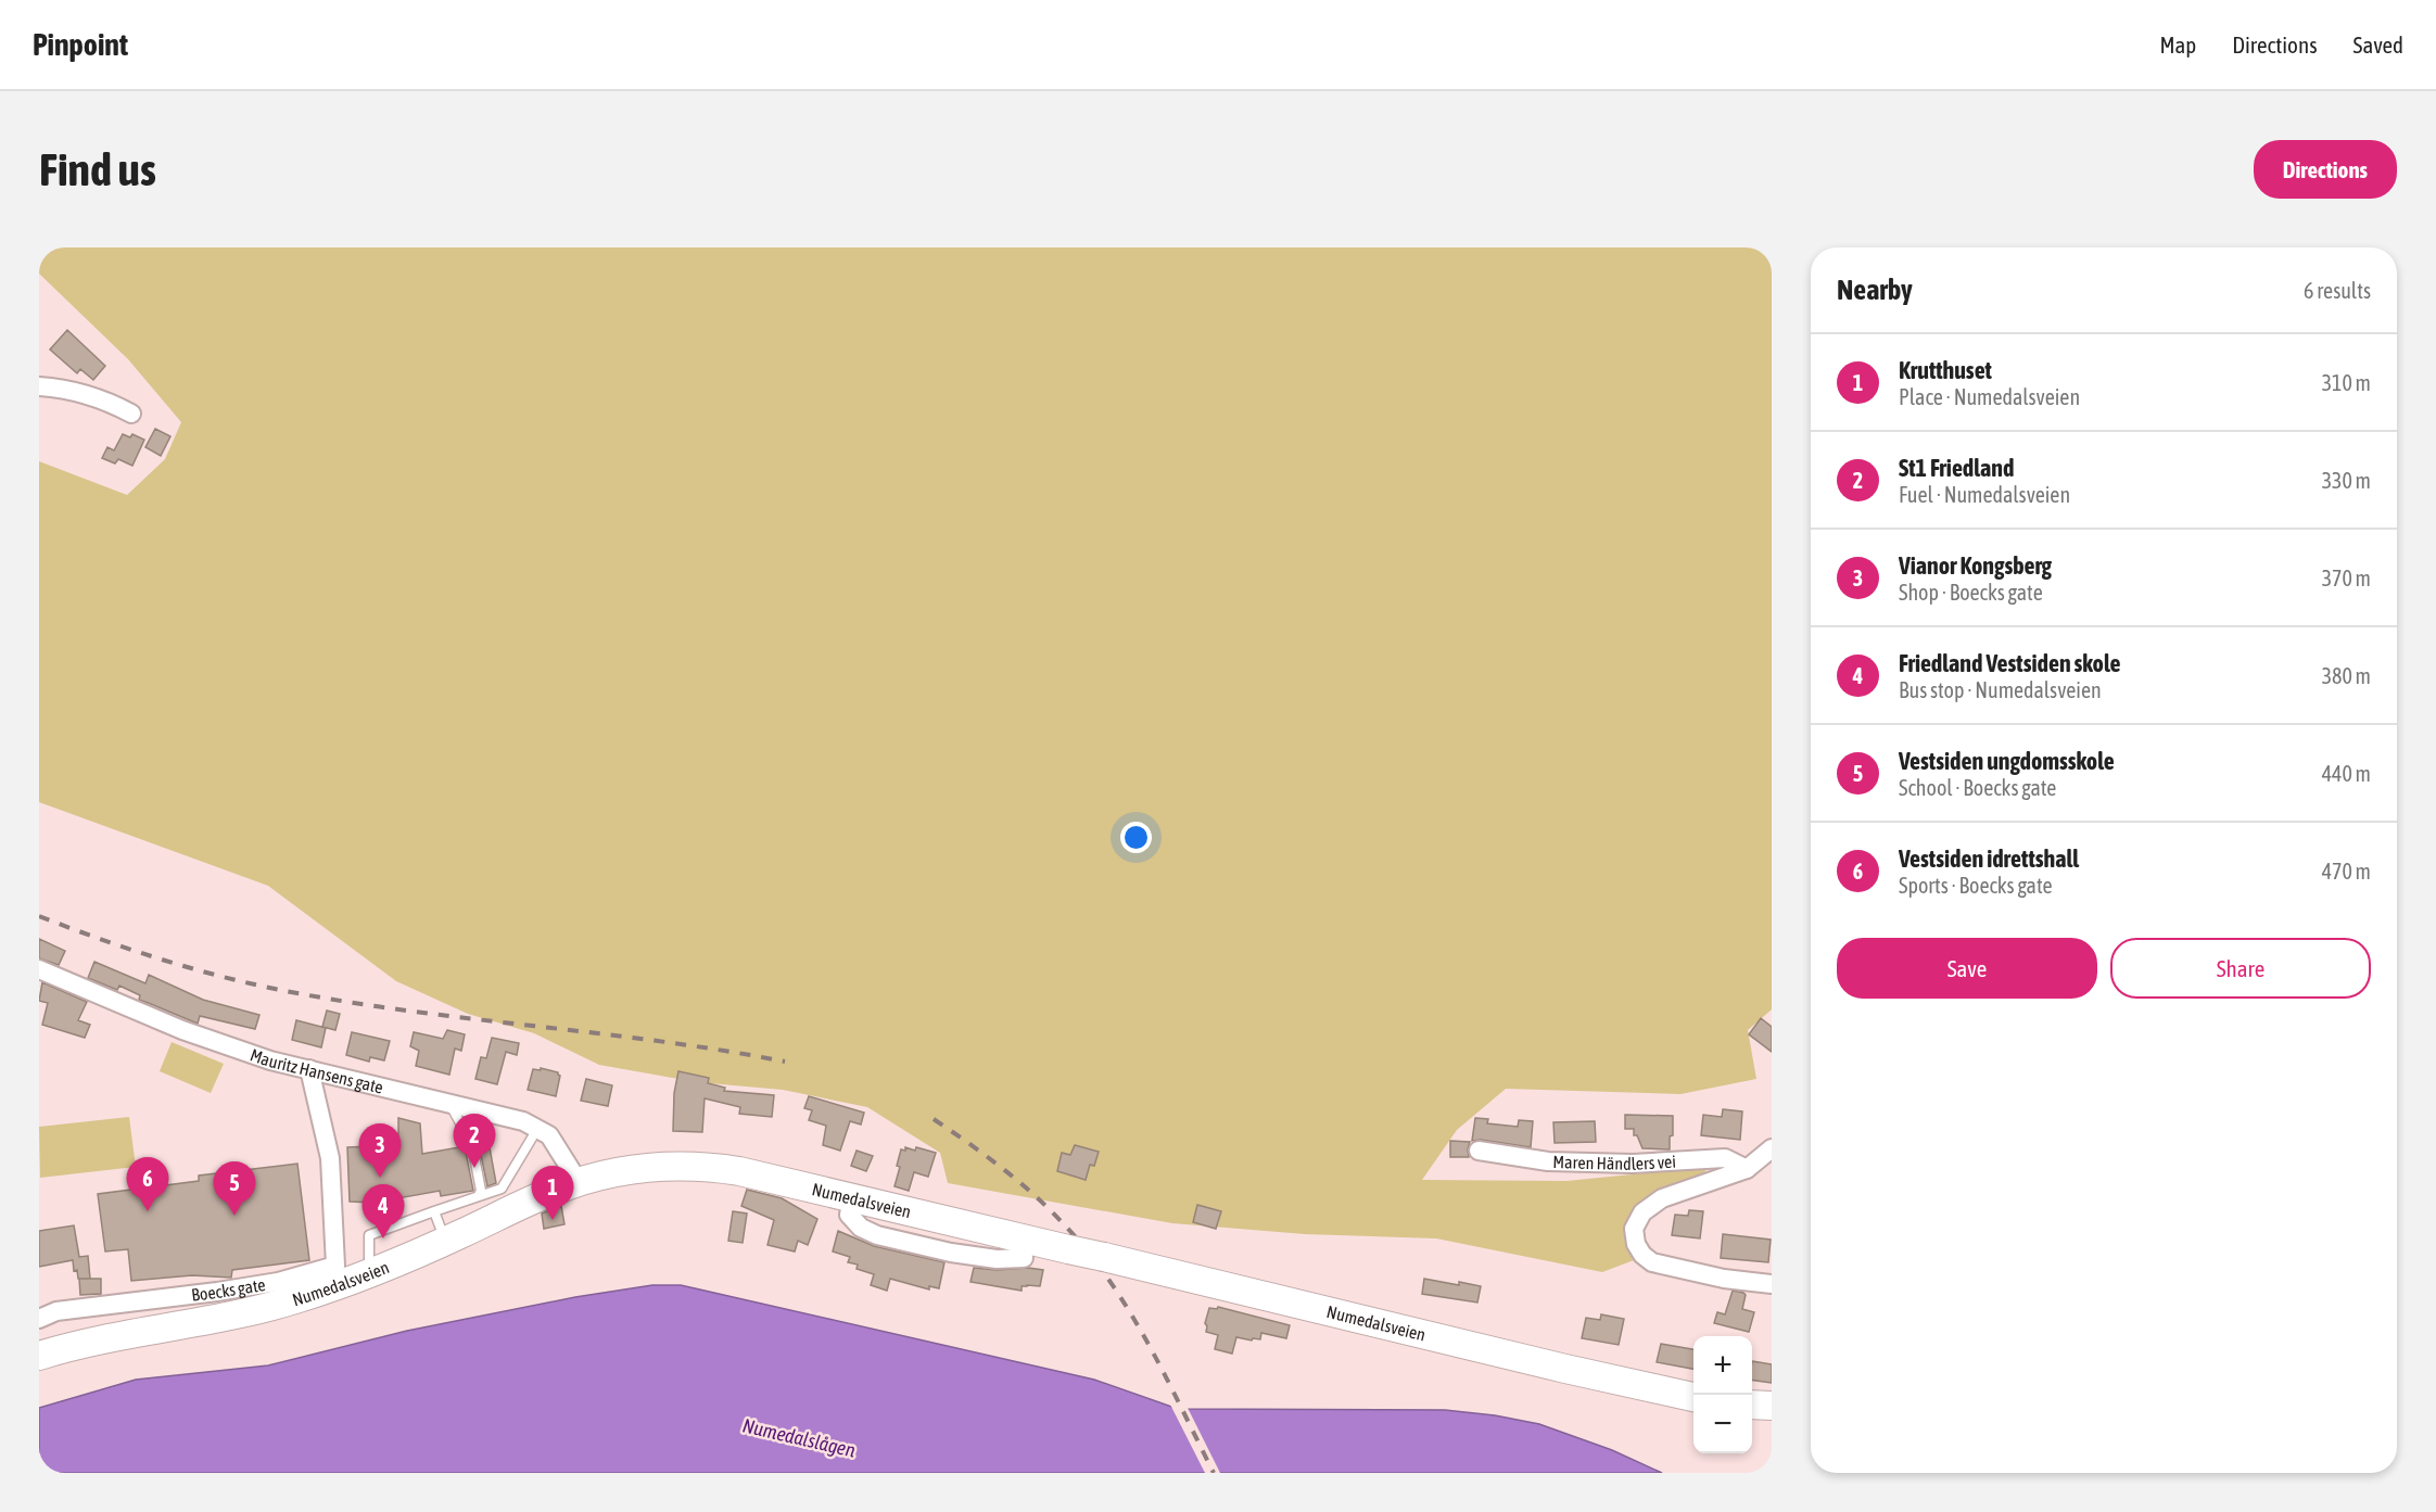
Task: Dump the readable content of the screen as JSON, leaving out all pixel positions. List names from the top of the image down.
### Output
{
  "streets": {
    "main road": ["Numedalsveien"],
    "street": ["Mauritz Hansens gate", "Maren Händlers vei", "Boecks gate"]
  },
  "crossings": [
    ["Mauritz Hansens gate", "Numedalsveien"],
    ["Mauritz Hansens gate", "Boecks gate"]
  ],
  "water": ["Numedalslågen"],
  "page": {
    "header": "Pinpoint",
    "nav": ["Map", "Directions", "Saved"],
    "buttons": [
      "Directions",
      ["Save", "Share"]
    ],
    "title": "Find us",
    "heading": ["Nearby", "6 results"],
    "list": [
      {
        "mark": "1",
        "name": "Krutthuset",
        "note": "Place · Numedalsveien",
        "value": "310 m"
      },
      {
        "mark": "2",
        "name": "St1 Friedland",
        "note": "Fuel · Numedalsveien",
        "value": "330 m"
      },
      {
        "mark": "3",
        "name": "Vianor Kongsberg",
        "note": "Shop · Boecks gate",
        "value": "370 m"
      },
      {
        "mark": "4",
        "name": "Friedland Vestsiden skole",
        "note": "Bus stop · Numedalsveien",
        "value": "380 m"
      },
      {
        "mark": "5",
        "name": "Vestsiden ungdomsskole",
        "note": "School · Boecks gate",
        "value": "440 m"
      },
      {
        "mark": "6",
        "name": "Vestsiden idrettshall",
        "note": "Sports · Boecks gate",
        "value": "470 m"
      }
    ],
    "pins": [
      "2",
      "3",
      "6",
      "5",
      "1",
      "4"
    ],
    "map_buttons": ["+", "−"]
  }
}
